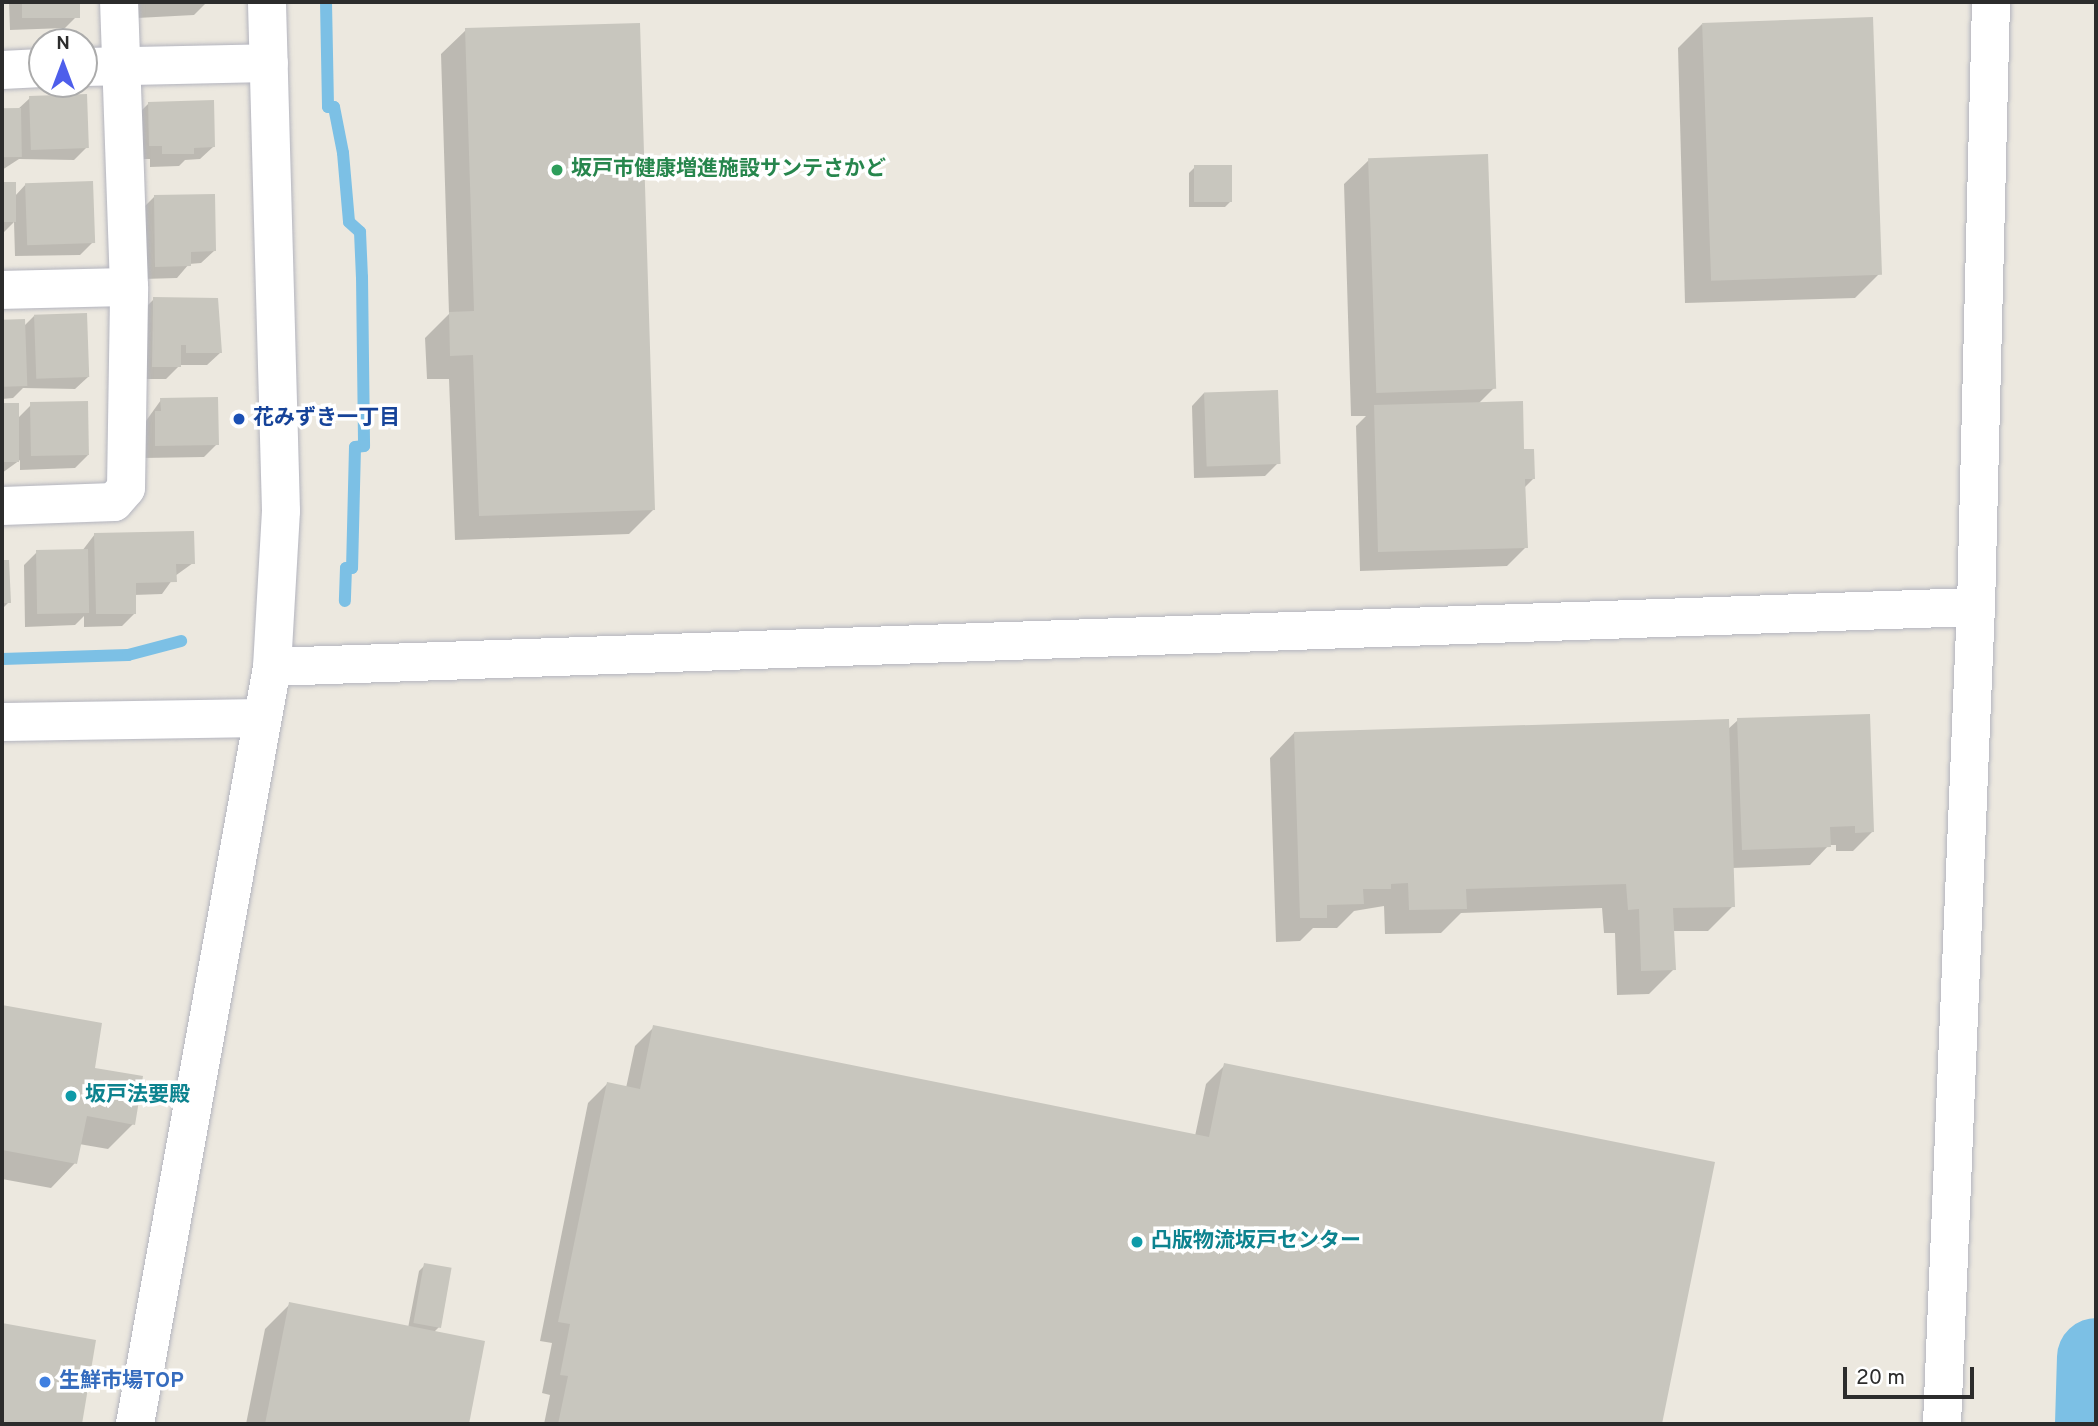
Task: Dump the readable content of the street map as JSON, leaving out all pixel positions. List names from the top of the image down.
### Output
{
  "places": [
    "坂戸市健康増進施設サンテさかど",
    "花みずき一丁目",
    "坂戸法要殿",
    "凸版物流坂戸センター",
    "生鮮市場TOP"
  ],
  "scale_bar": "20 m",
  "north": "top"
}
